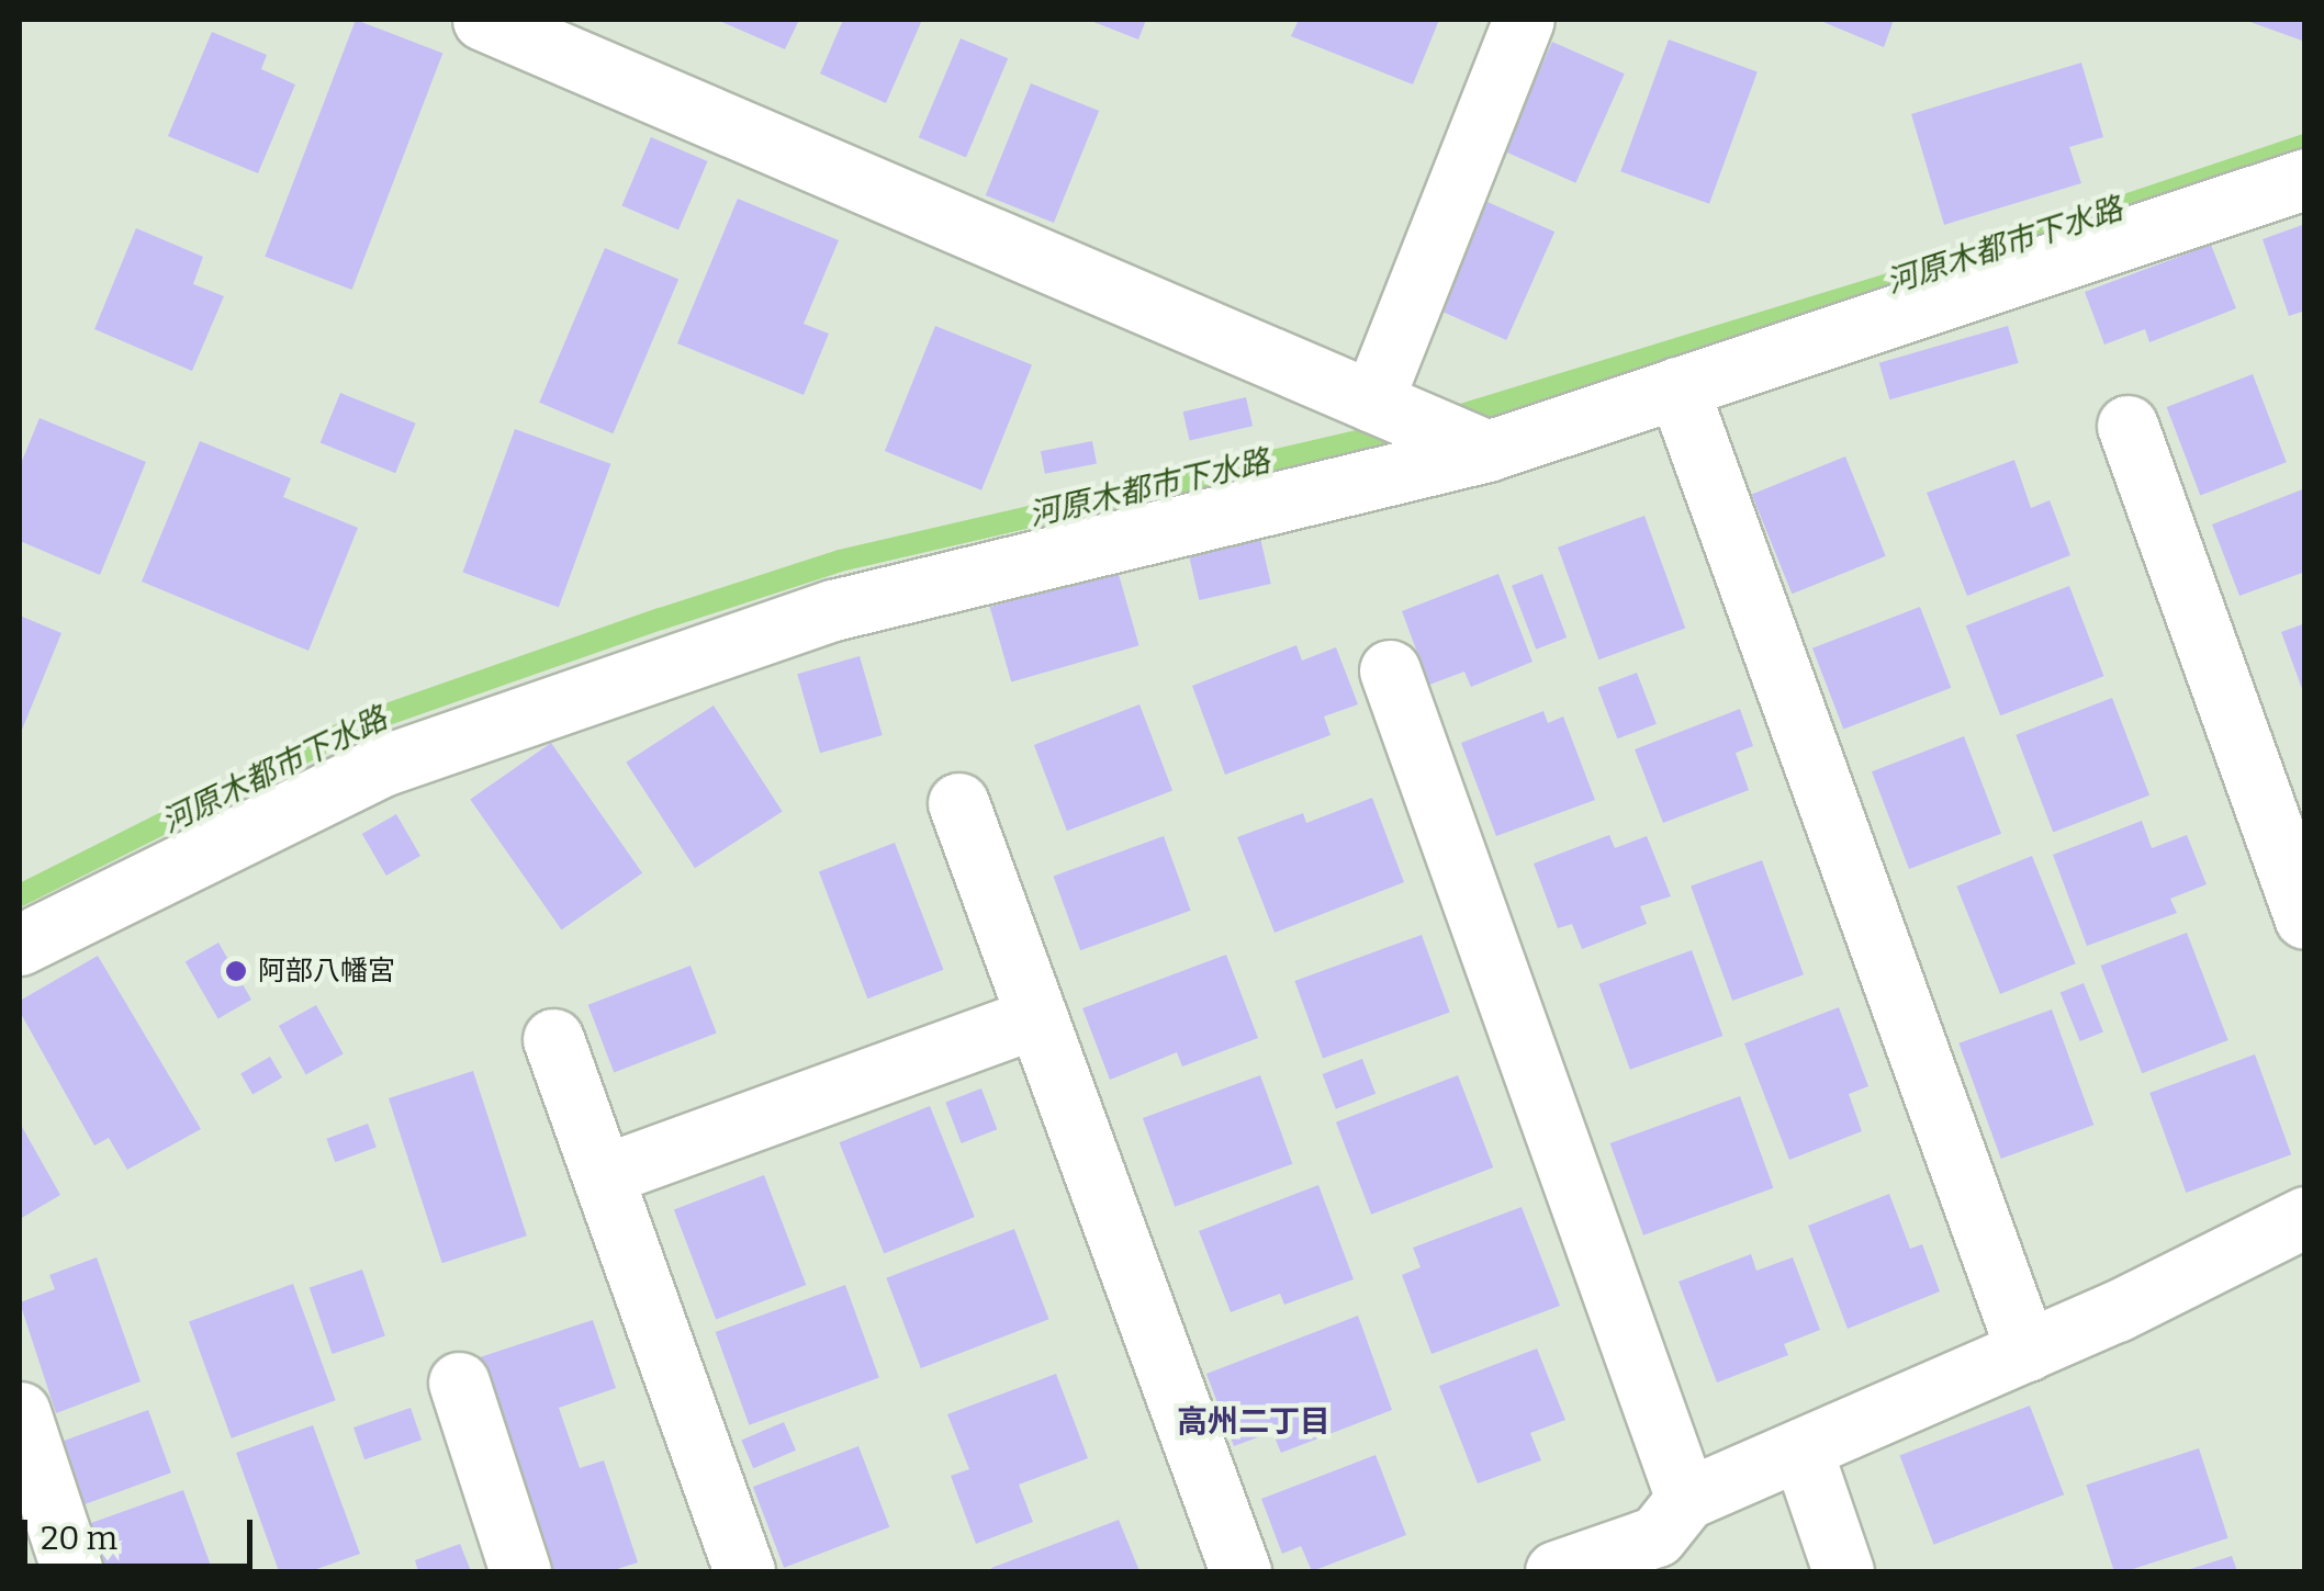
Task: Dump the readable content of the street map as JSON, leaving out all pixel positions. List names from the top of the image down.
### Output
{
  "districts": ["高州二丁目"],
  "water": ["河原木都市下水路"],
  "places": ["阿部八幡宮"],
  "scale_bar": "20 m"
}
